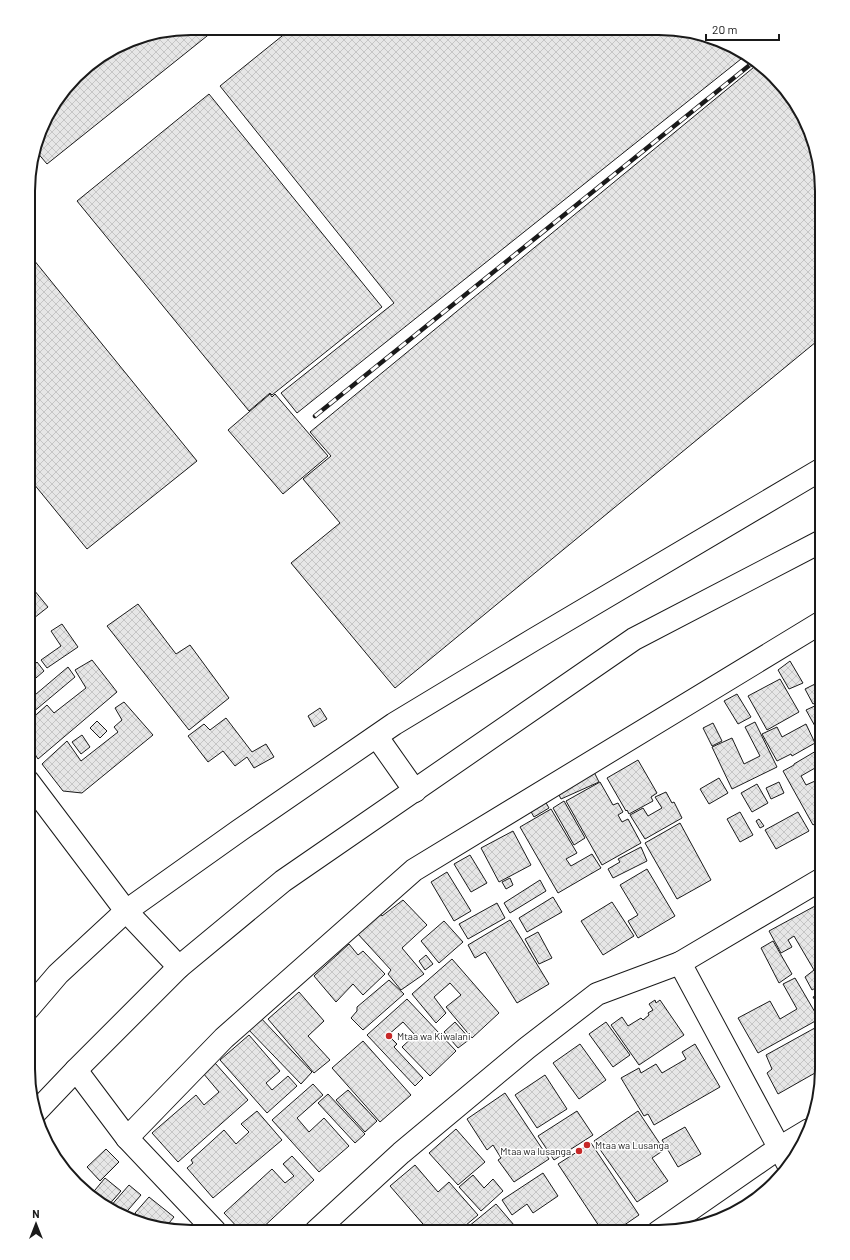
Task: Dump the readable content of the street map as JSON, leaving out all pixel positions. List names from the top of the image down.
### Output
{
  "places": ["Mtaa wa Kiwalani", "Mtaa wa Lusanga", "Mtaa wa lusanga"],
  "scale_bar": "20 m",
  "north": "top"
}
